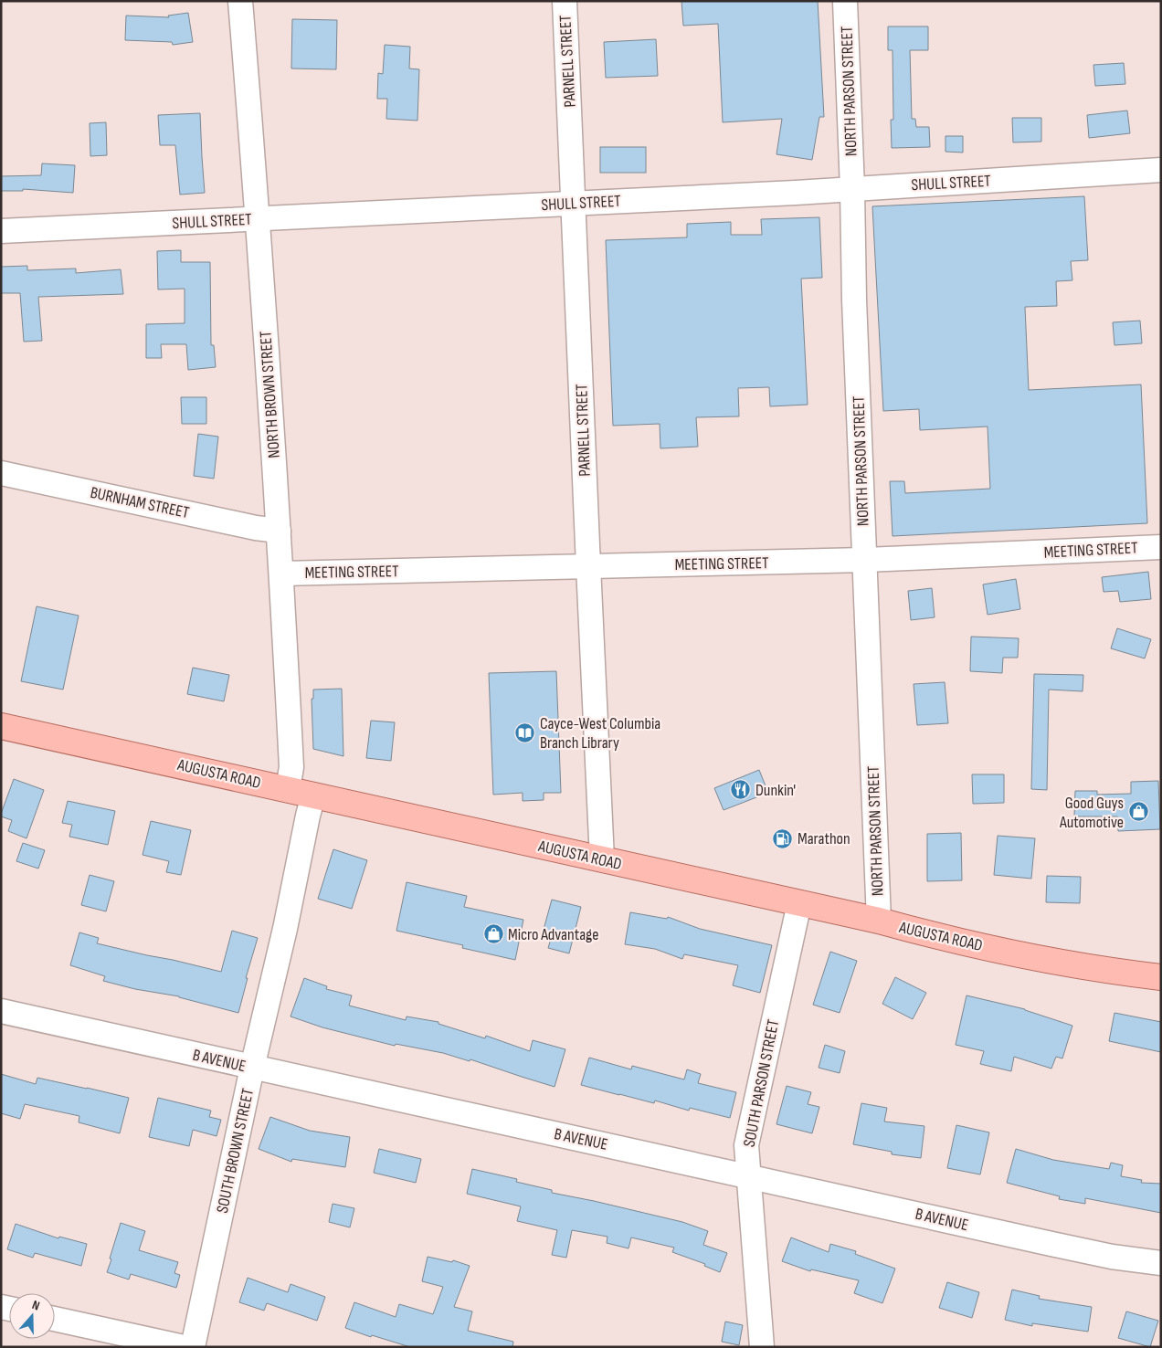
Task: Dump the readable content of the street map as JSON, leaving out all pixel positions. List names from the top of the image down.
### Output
{
  "streets": {
    "main road": ["AUGUSTA ROAD"],
    "street": [
      "PARNELL STREET",
      "NORTH PARSON STREET",
      "SHULL STREET",
      "NORTH BROWN STREET",
      "BURNHAM STREET",
      "MEETING STREET",
      "B AVENUE",
      "SOUTH PARSON STREET",
      "SOUTH BROWN STREET"
    ]
  },
  "crossings": [
    ["PARNELL STREET", "SHULL STREET"],
    ["PARNELL STREET", "MEETING STREET"],
    ["PARNELL STREET", "AUGUSTA ROAD"],
    ["NORTH PARSON STREET", "SHULL STREET"],
    ["NORTH PARSON STREET", "MEETING STREET"],
    ["NORTH PARSON STREET", "AUGUSTA ROAD"],
    ["SHULL STREET", "NORTH BROWN STREET"],
    ["NORTH BROWN STREET", "BURNHAM STREET"],
    ["NORTH BROWN STREET", "MEETING STREET"],
    ["NORTH BROWN STREET", "AUGUSTA ROAD"],
    ["AUGUSTA ROAD", "SOUTH PARSON STREET"],
    ["AUGUSTA ROAD", "SOUTH BROWN STREET"],
    ["B AVENUE", "SOUTH PARSON STREET"],
    ["B AVENUE", "SOUTH BROWN STREET"]
  ],
  "places": {
    "library": ["Cayce-West Columbia Branch Library"],
    "restaurant": ["Dunkin'"],
    "shop": ["Good Guys Automotive", "Micro Advantage"],
    "fuel station": ["Marathon"]
  },
  "north": "top"
}
